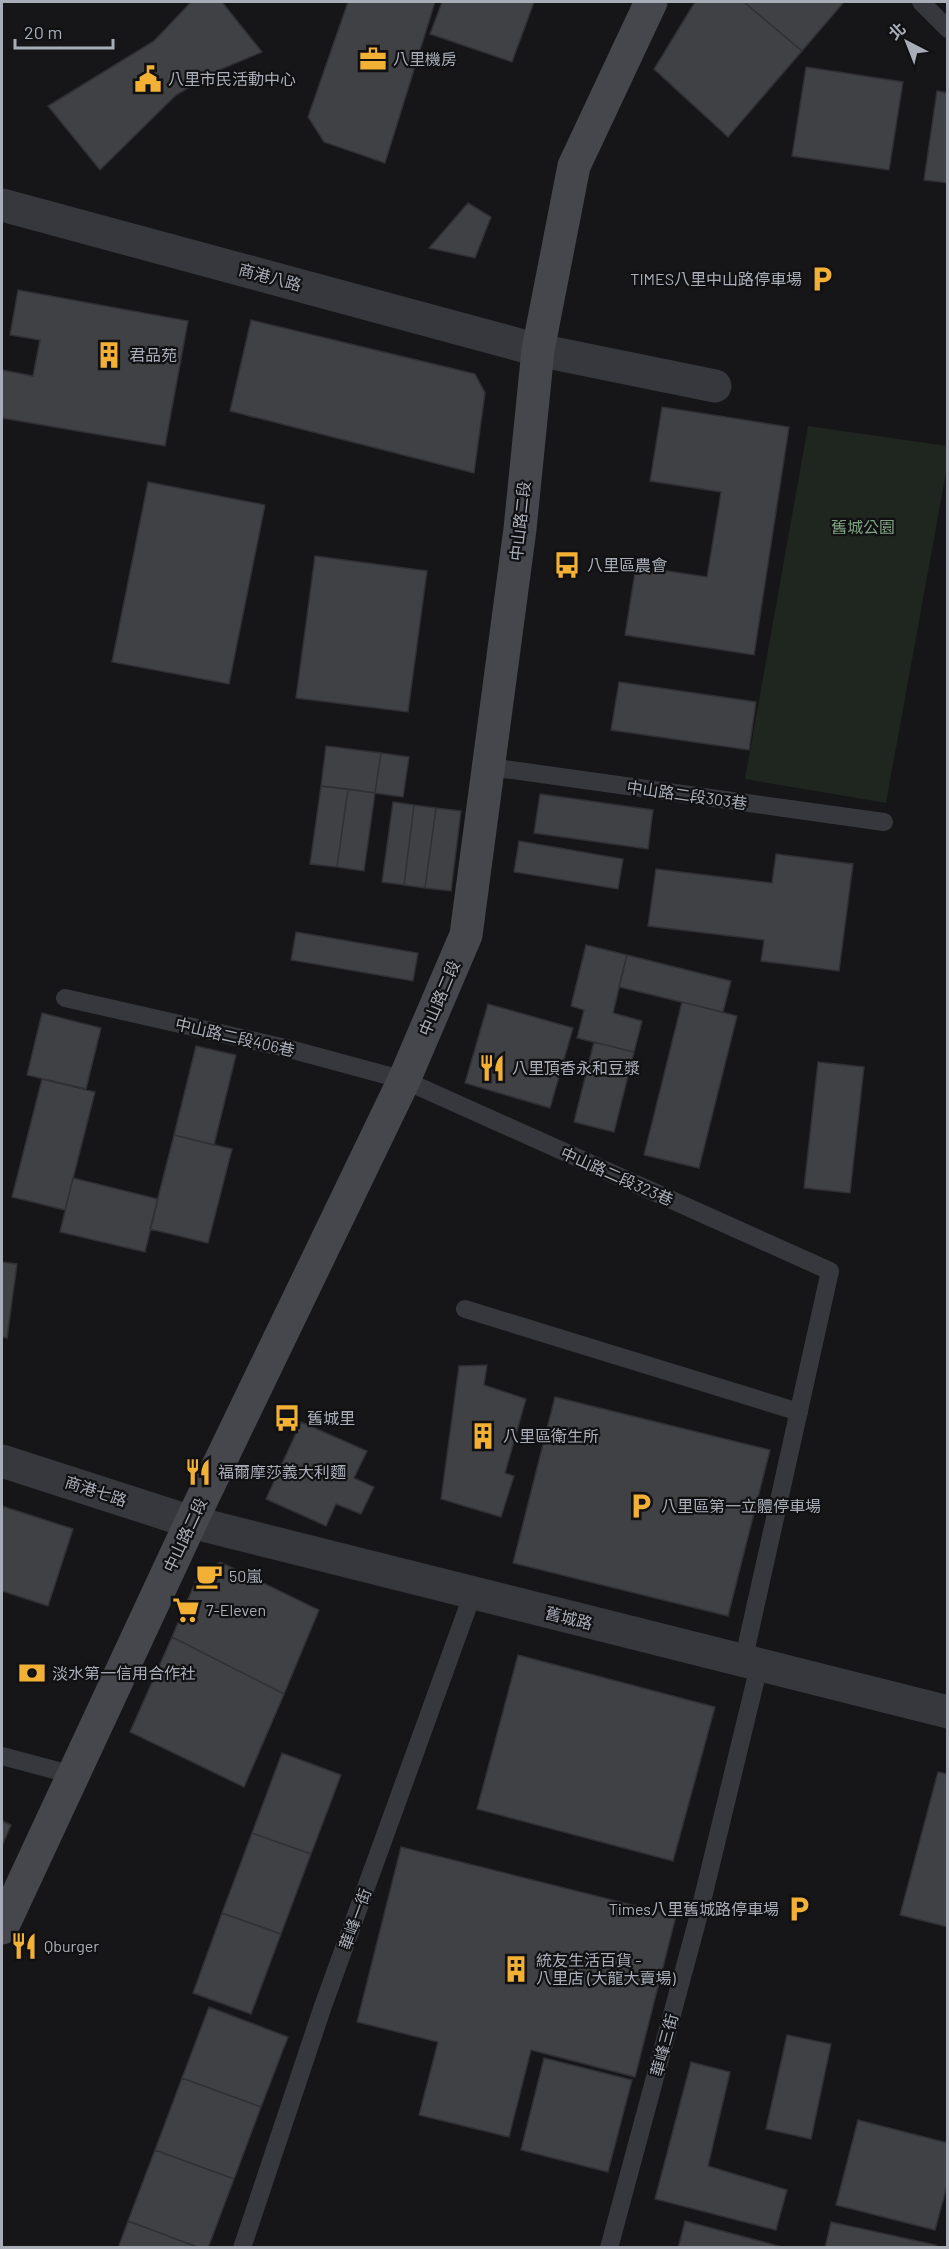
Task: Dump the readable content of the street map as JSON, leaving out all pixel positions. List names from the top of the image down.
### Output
{
  "streets": {
    "main road": ["中山路二段"],
    "street": ["商港八路", "商港七路", "舊城路"],
    "lane": [
      "中山路二段303巷",
      "中山路二段406巷",
      "中山路二段323巷",
      "華峰一街",
      "華峰三街"
    ]
  },
  "crossings": [
    ["商港八路", "中山路二段"],
    ["中山路二段", "中山路二段303巷"],
    ["中山路二段", "中山路二段406巷"],
    ["中山路二段", "中山路二段323巷"],
    ["中山路二段", "商港七路"],
    ["中山路二段", "舊城路"],
    ["中山路二段406巷", "中山路二段323巷"],
    ["中山路二段323巷", "華峰三街"],
    ["商港七路", "舊城路"],
    ["舊城路", "華峰一街"],
    ["舊城路", "華峰三街"]
  ],
  "parks": ["舊城公園"],
  "places": {
    "office": ["八里機房"],
    "public building": ["八里市民活動中心"],
    "parking": ["TIMES八里中山路停車場", "八里區第一立體停車場", "Times八里舊城路停車場"],
    "building": ["君品苑", "八里區衛生所", "統友生活百貨 - 八里店 (大龍大賣場)"],
    "bus stop": ["八里區農會", "舊城里"],
    "restaurant": ["八里頂香永和豆漿", "福爾摩莎義大利麵", "Qburger"],
    "cafe": ["50嵐"],
    "supermarket": ["7-Eleven"],
    "bank": ["淡水第一信用合作社"]
  },
  "scale_bar": "20 m",
  "north": "top left"
}
